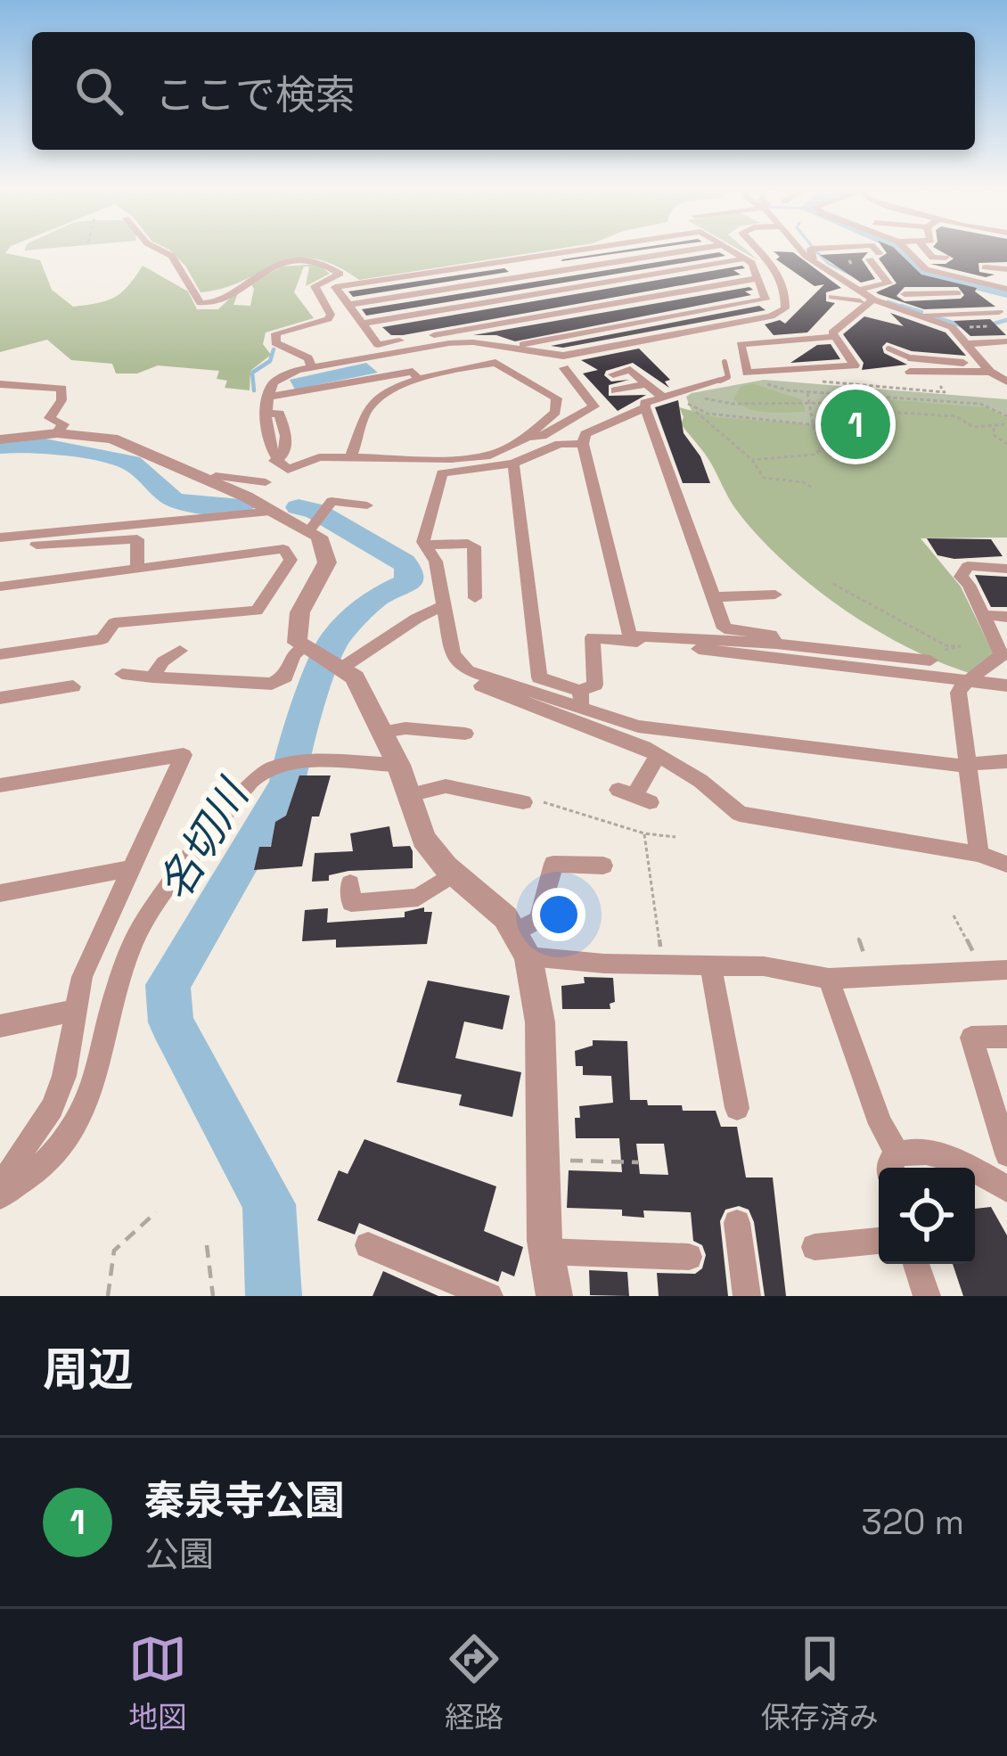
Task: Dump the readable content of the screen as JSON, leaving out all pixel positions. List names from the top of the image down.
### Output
{
  "water": ["名切川"],
  "page": {
    "search": "ここで検索",
    "pins": "1",
    "heading": "周辺",
    "list": [
      {
        "mark": "1",
        "name": "秦泉寺公園",
        "note": "公園",
        "value": "320 m"
      }
    ],
    "nav": ["地図", "経路", "保存済み"]
  }
}
